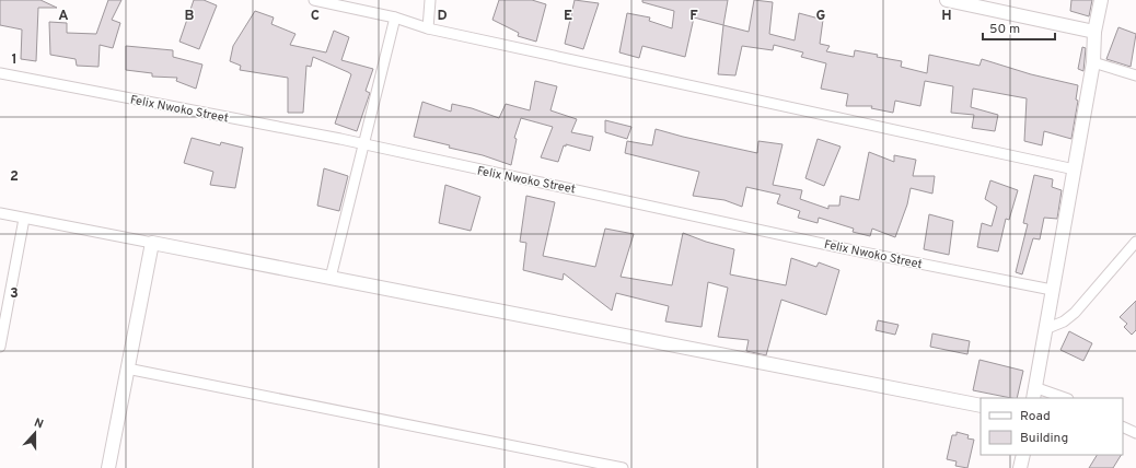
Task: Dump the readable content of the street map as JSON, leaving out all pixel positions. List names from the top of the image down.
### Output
{
  "streets": {
    "street": ["Felix Nwoko Street"]
  },
  "legend": ["Road", "Building"],
  "scale_bar": "50 m",
  "north": "top",
  "grid": {
    "columns": [
      "A",
      "B",
      "C",
      "D",
      "E",
      "F",
      "G",
      "H"
    ],
    "rows": ["1", "2", "3"]
  }
}
